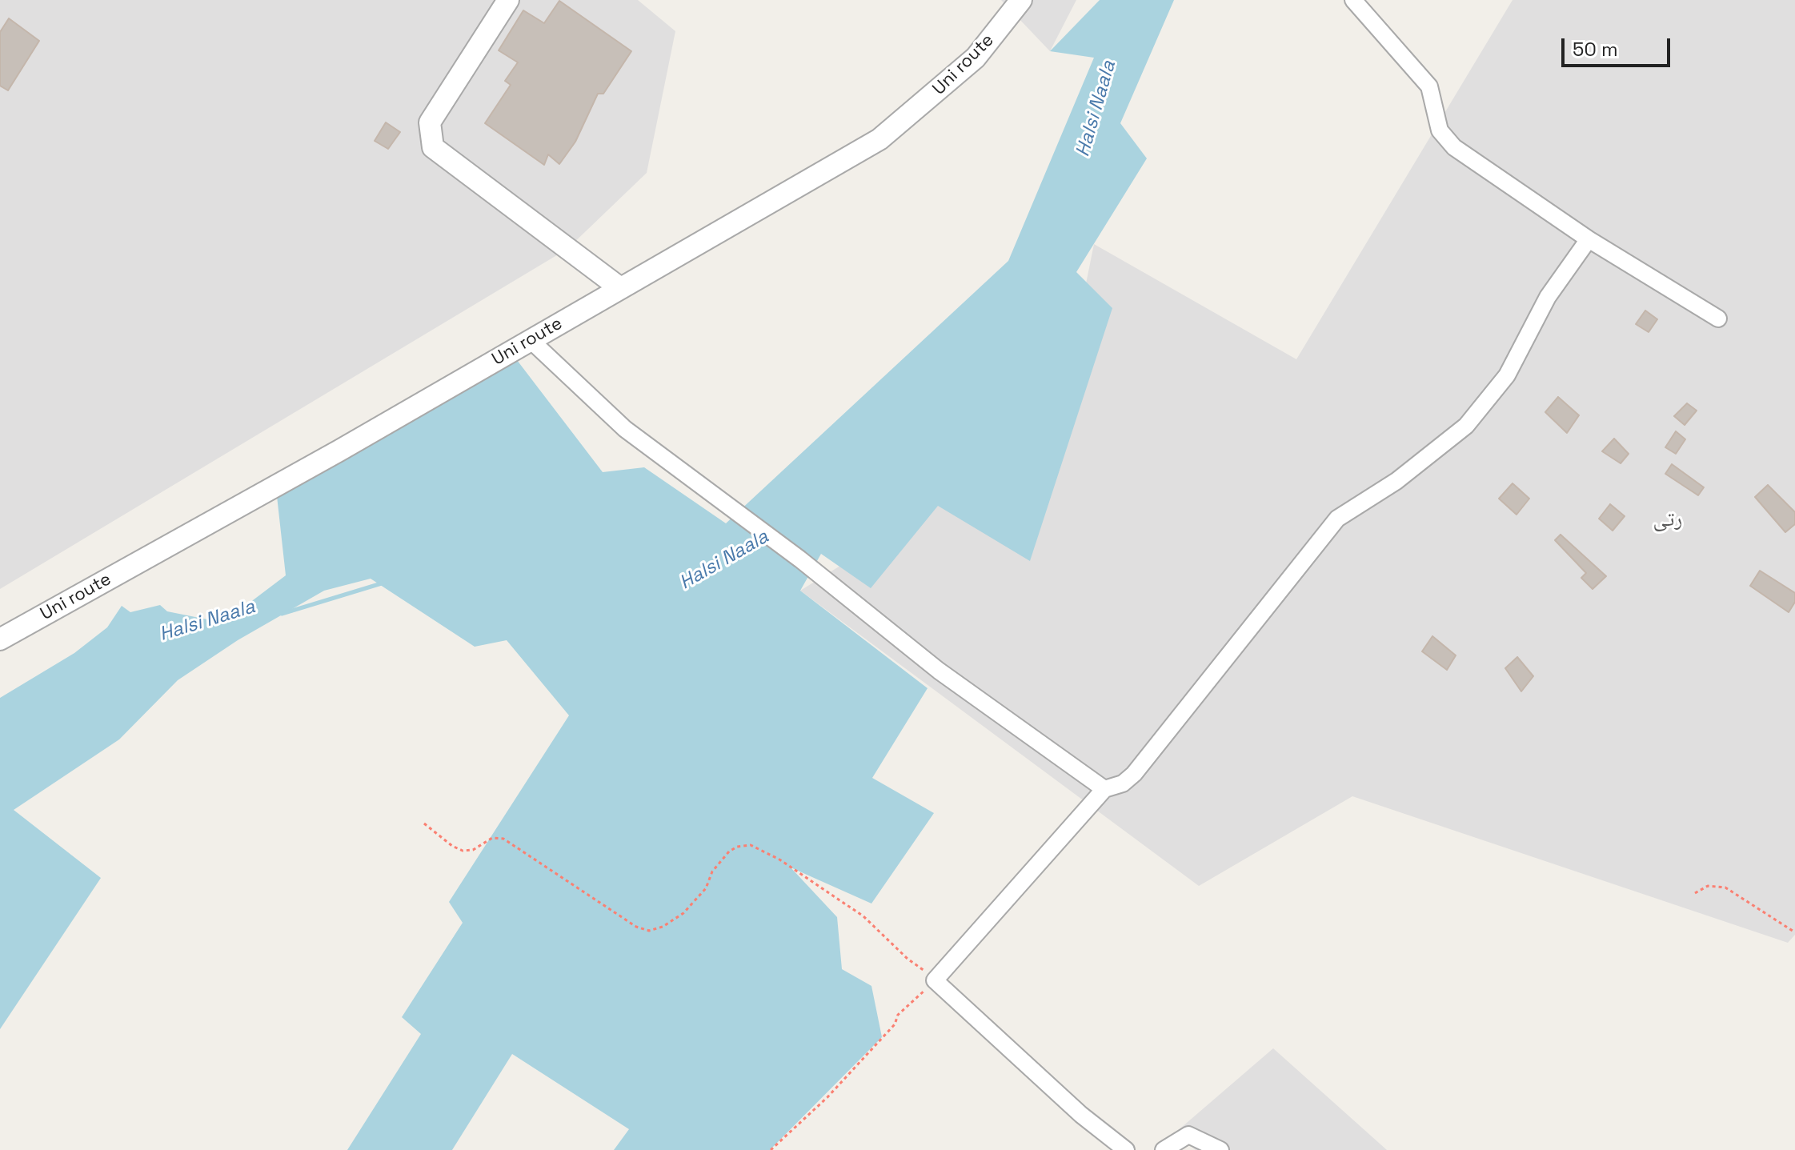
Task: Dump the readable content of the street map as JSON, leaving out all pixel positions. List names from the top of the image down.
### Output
{
  "streets": {
    "street": ["Uni route"]
  },
  "districts": ["رتی"],
  "water": ["Halsi Naala"],
  "scale_bar": "50 m"
}
